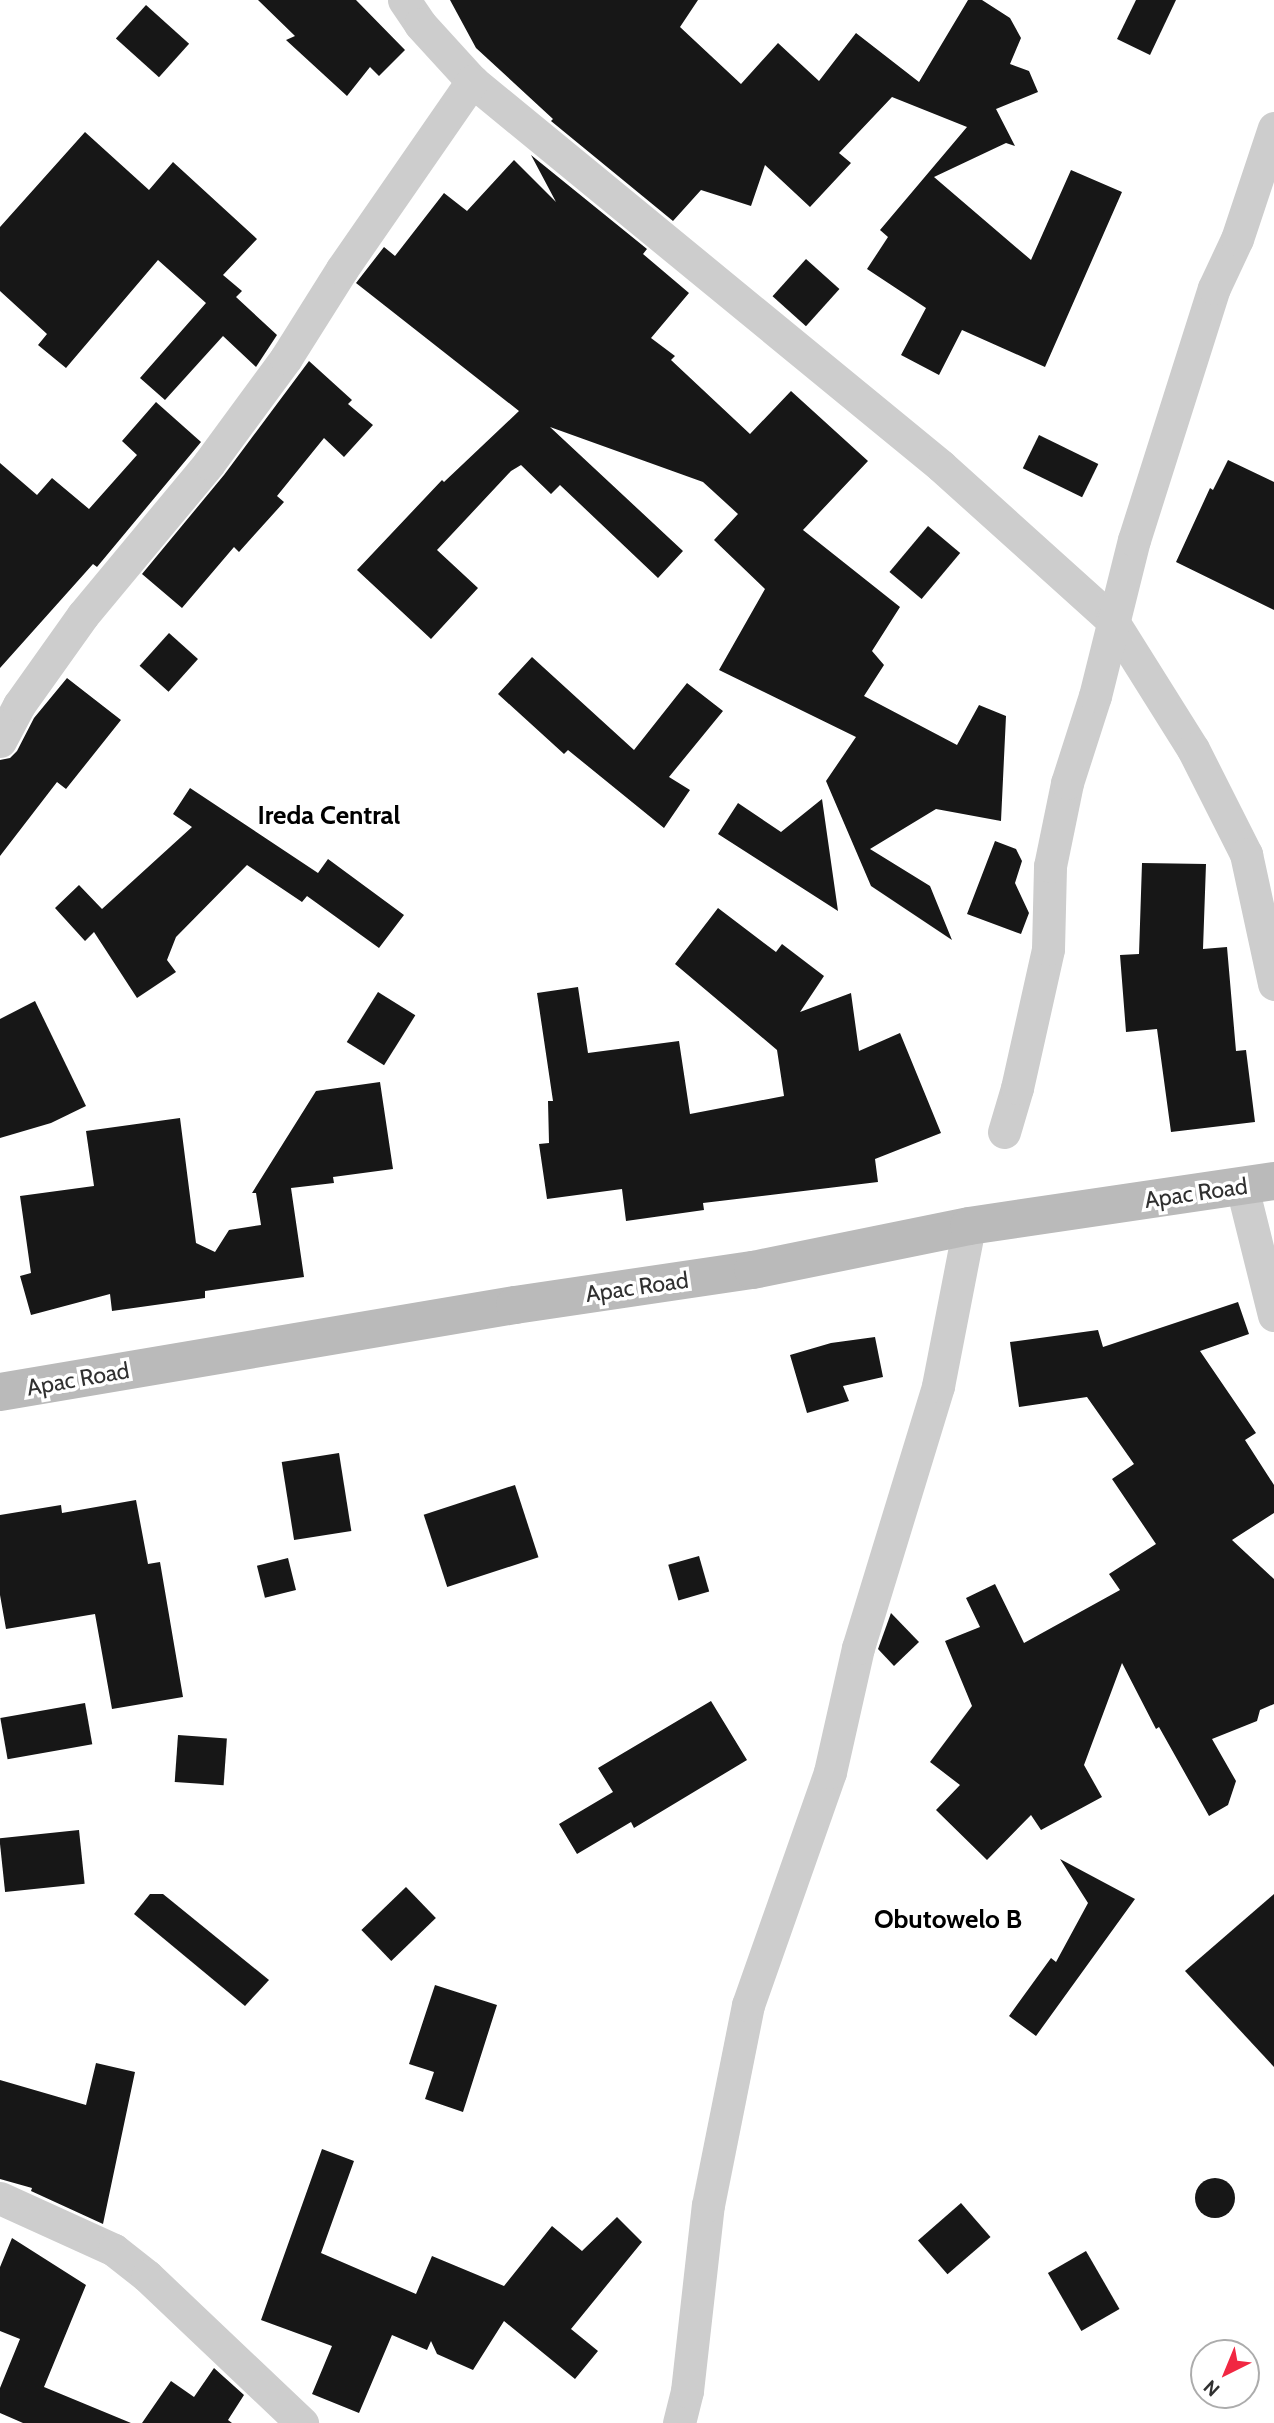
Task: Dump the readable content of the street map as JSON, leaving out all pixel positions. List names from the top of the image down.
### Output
{
  "streets": {
    "main road": ["Apac Road"]
  },
  "districts": ["Ireda Central", "Obutowelo B"],
  "north": "bottom left"
}
